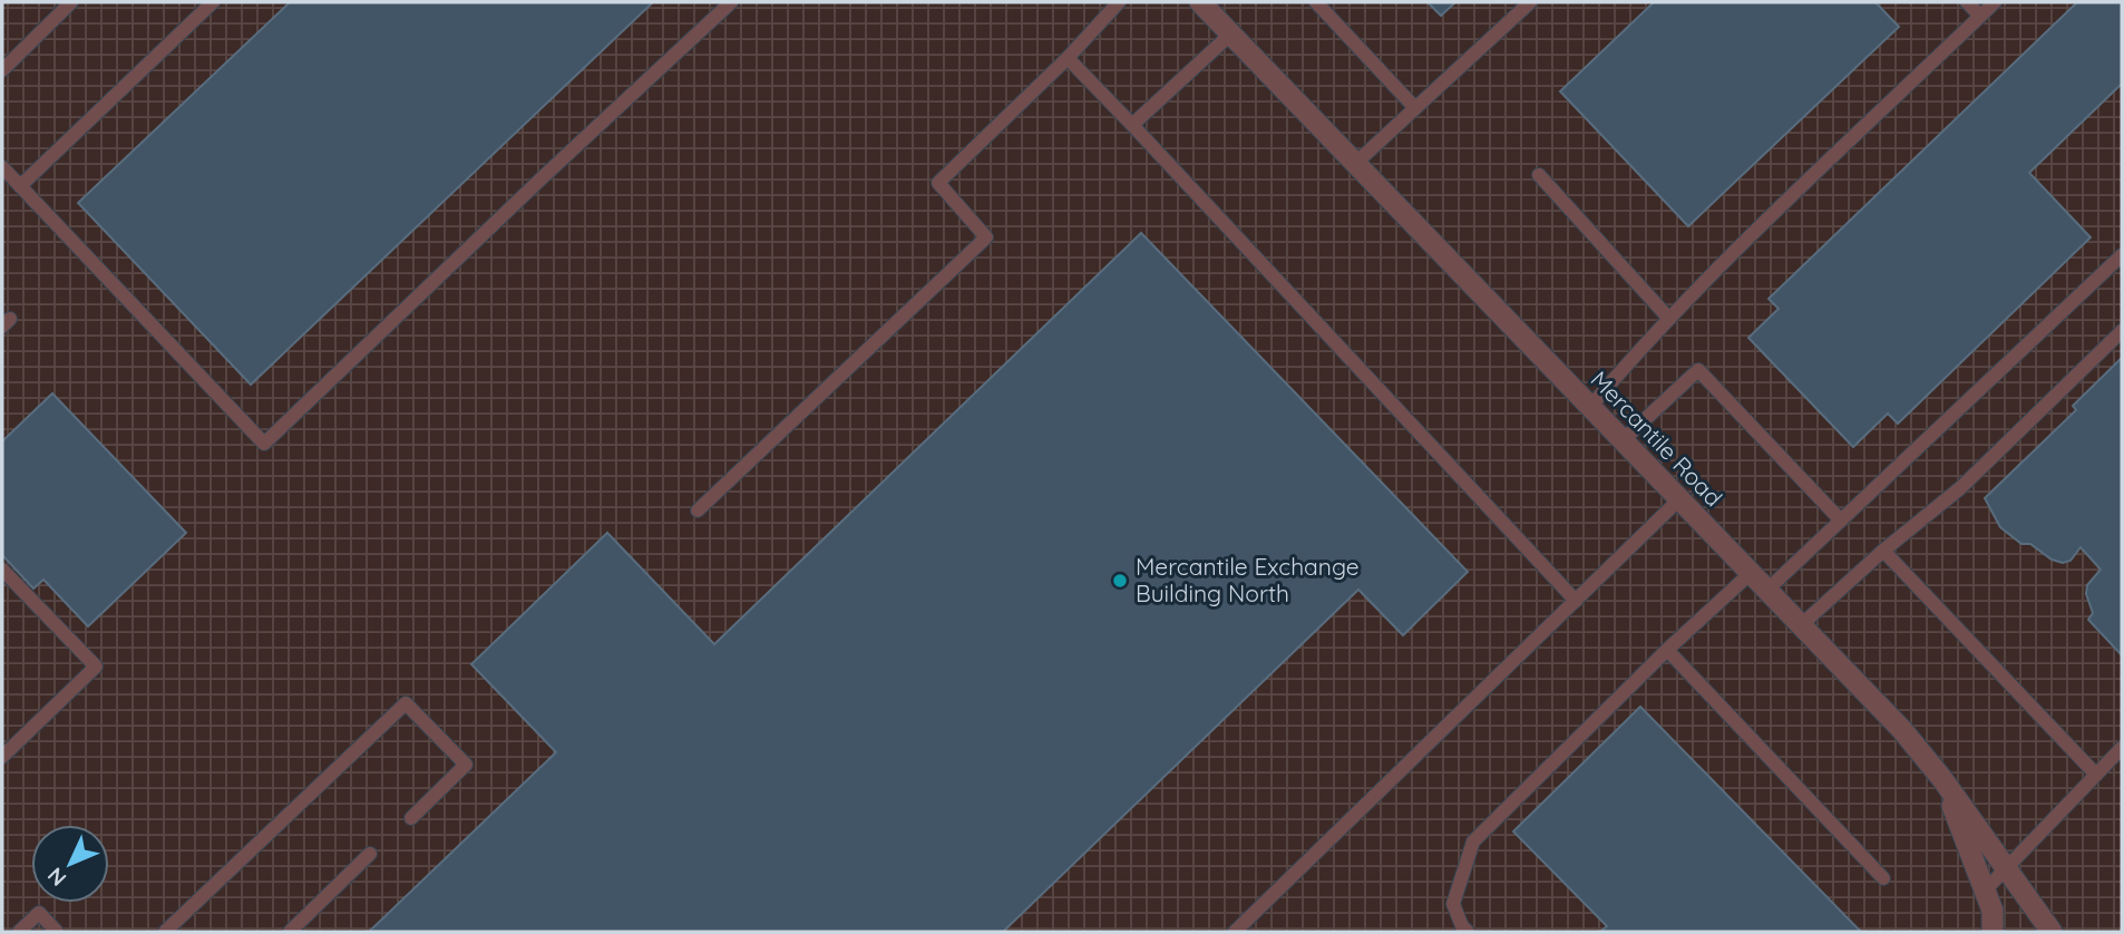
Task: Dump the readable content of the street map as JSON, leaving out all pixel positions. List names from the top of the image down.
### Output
{
  "streets": {
    "street": ["Mercantile Road"]
  },
  "places": ["Mercantile Exchange Building North"],
  "north": "bottom left"
}
